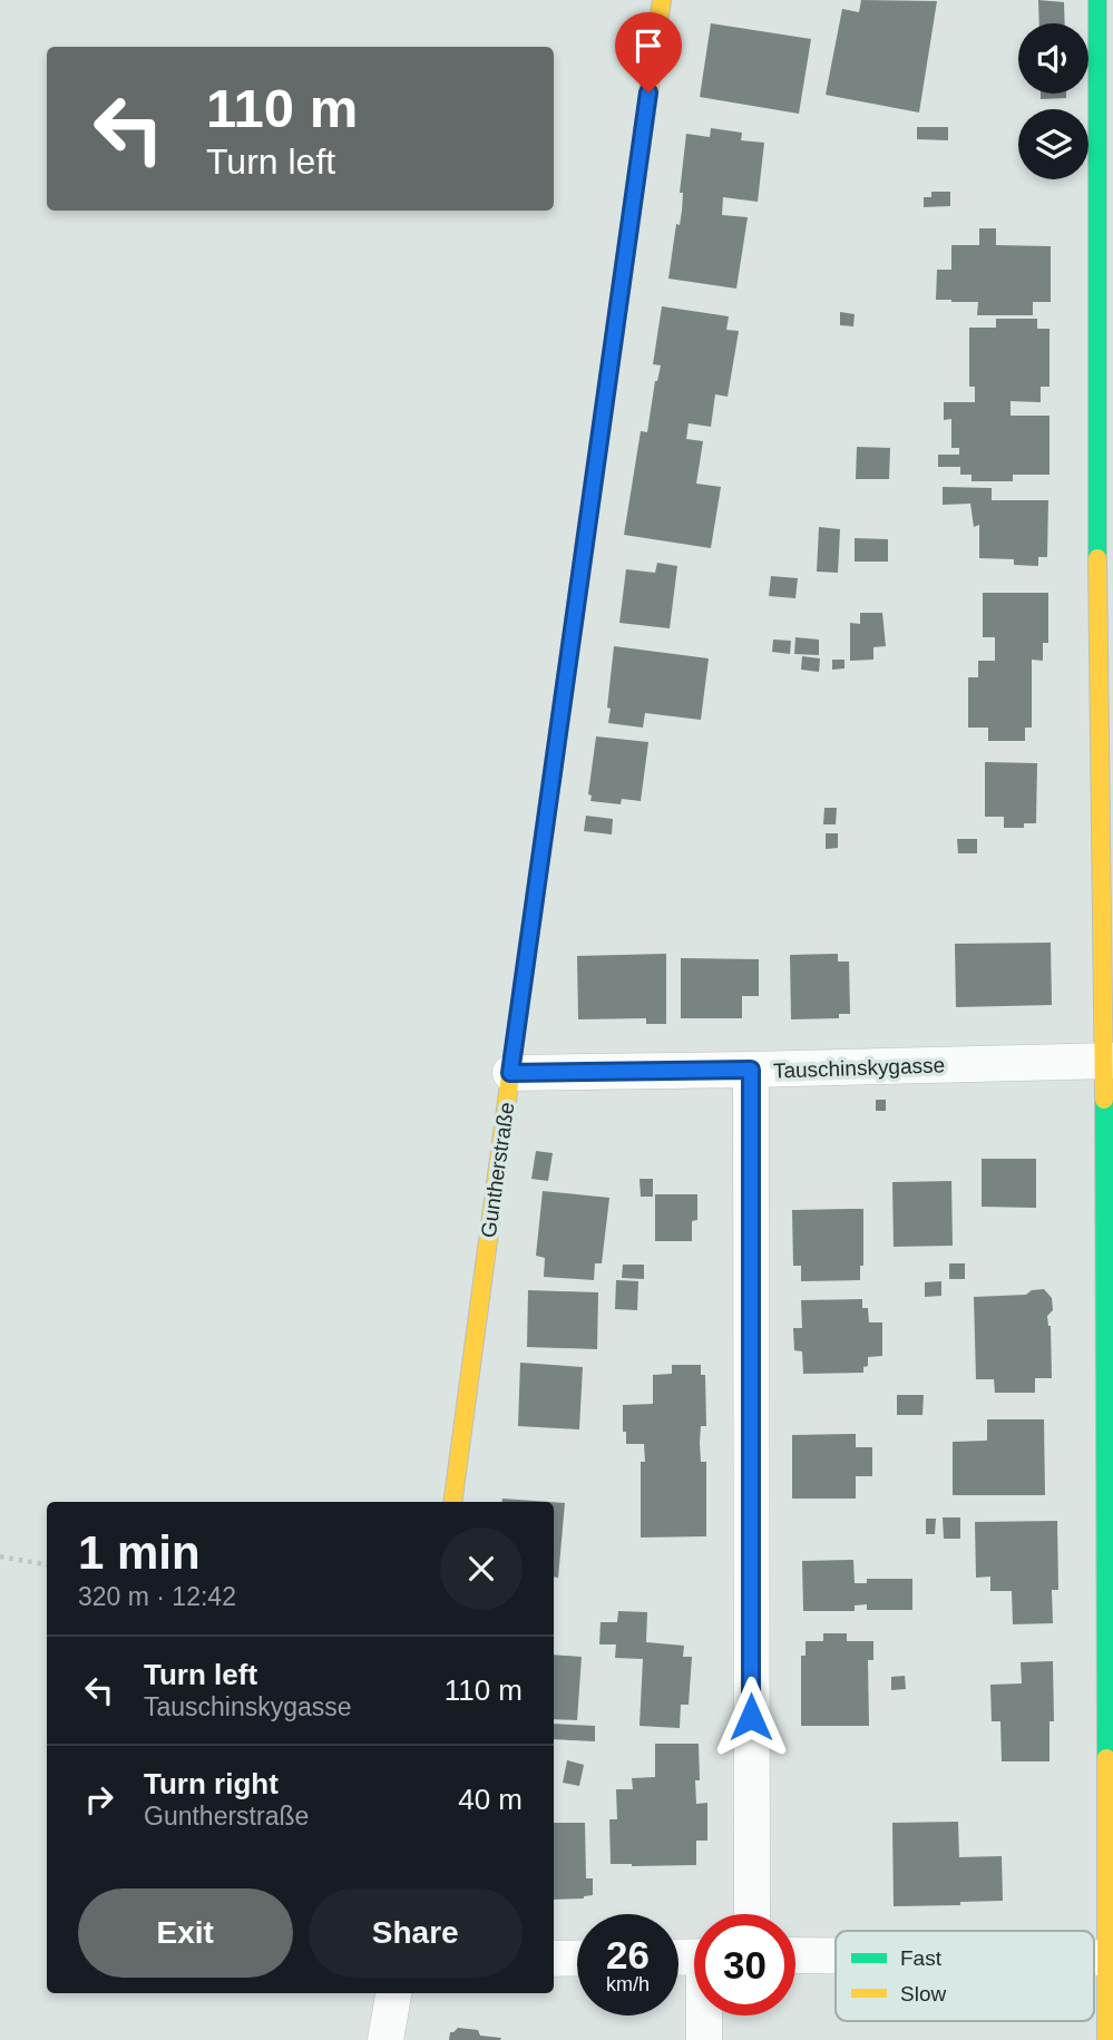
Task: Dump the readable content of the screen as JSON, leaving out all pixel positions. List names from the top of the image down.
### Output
{
  "streets": {
    "street": ["Tauschinskygasse", "Guntherstraße"]
  },
  "crossings": [
    ["Tauschinskygasse", "Guntherstraße"]
  ],
  "legend": ["Fast", "Slow"],
  "page": {
    "turn": ["110 m", "Turn left"],
    "heading": ["1 min", "320 m · 12:42"],
    "list": [
      {
        "name": "Turn left",
        "note": "Tauschinskygasse",
        "value": "110 m"
      },
      {
        "name": "Turn right",
        "note": "Guntherstraße",
        "value": "40 m"
      }
    ],
    "buttons": ["Exit", "Share"],
    "speed": "26 km/h",
    "limit": "30"
  }
}
